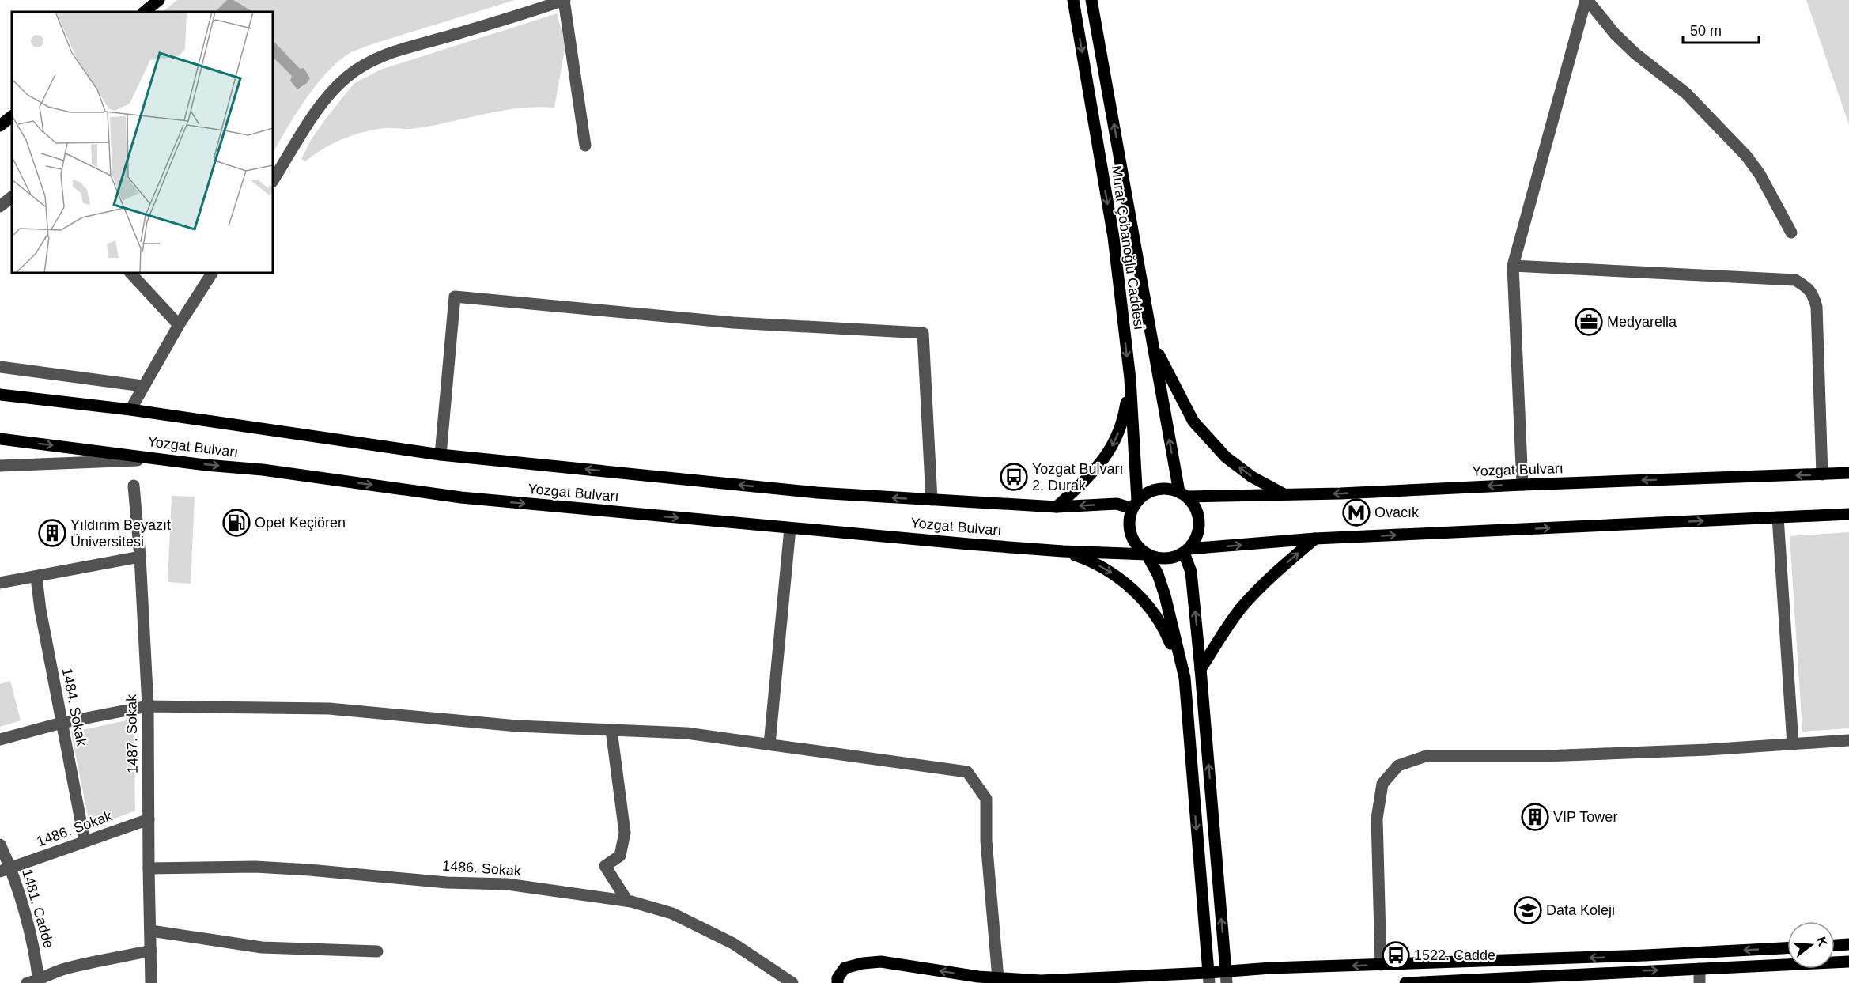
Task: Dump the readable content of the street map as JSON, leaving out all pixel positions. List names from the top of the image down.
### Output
{
  "streets": {
    "main road": ["Murat Çobanoğlu Caddesi", "Yozgat Bulvarı"],
    "street": [
      "1484. Sokak",
      "1487. Sokak",
      "1486. Sokak",
      "1481. Cadde"
    ]
  },
  "crossings": [
    ["Murat Çobanoğlu Caddesi", "Yozgat Bulvarı"],
    ["1484. Sokak", "1486. Sokak"],
    ["1487. Sokak", "1486. Sokak"],
    ["1486. Sokak", "1481. Cadde"]
  ],
  "places": {
    "office": ["Medyarella"],
    "bus stop": ["Yozgat Bulvarı 2. Durak", "1522. Cadde"],
    "metro station": ["Ovacık"],
    "fuel station": ["Opet Keçiören"],
    "building": ["Yıldırım Beyazıt Üniversitesi", "VIP Tower"],
    "school or university": ["Data Koleji"]
  },
  "scale_bar": "50 m",
  "north": "right"
}
